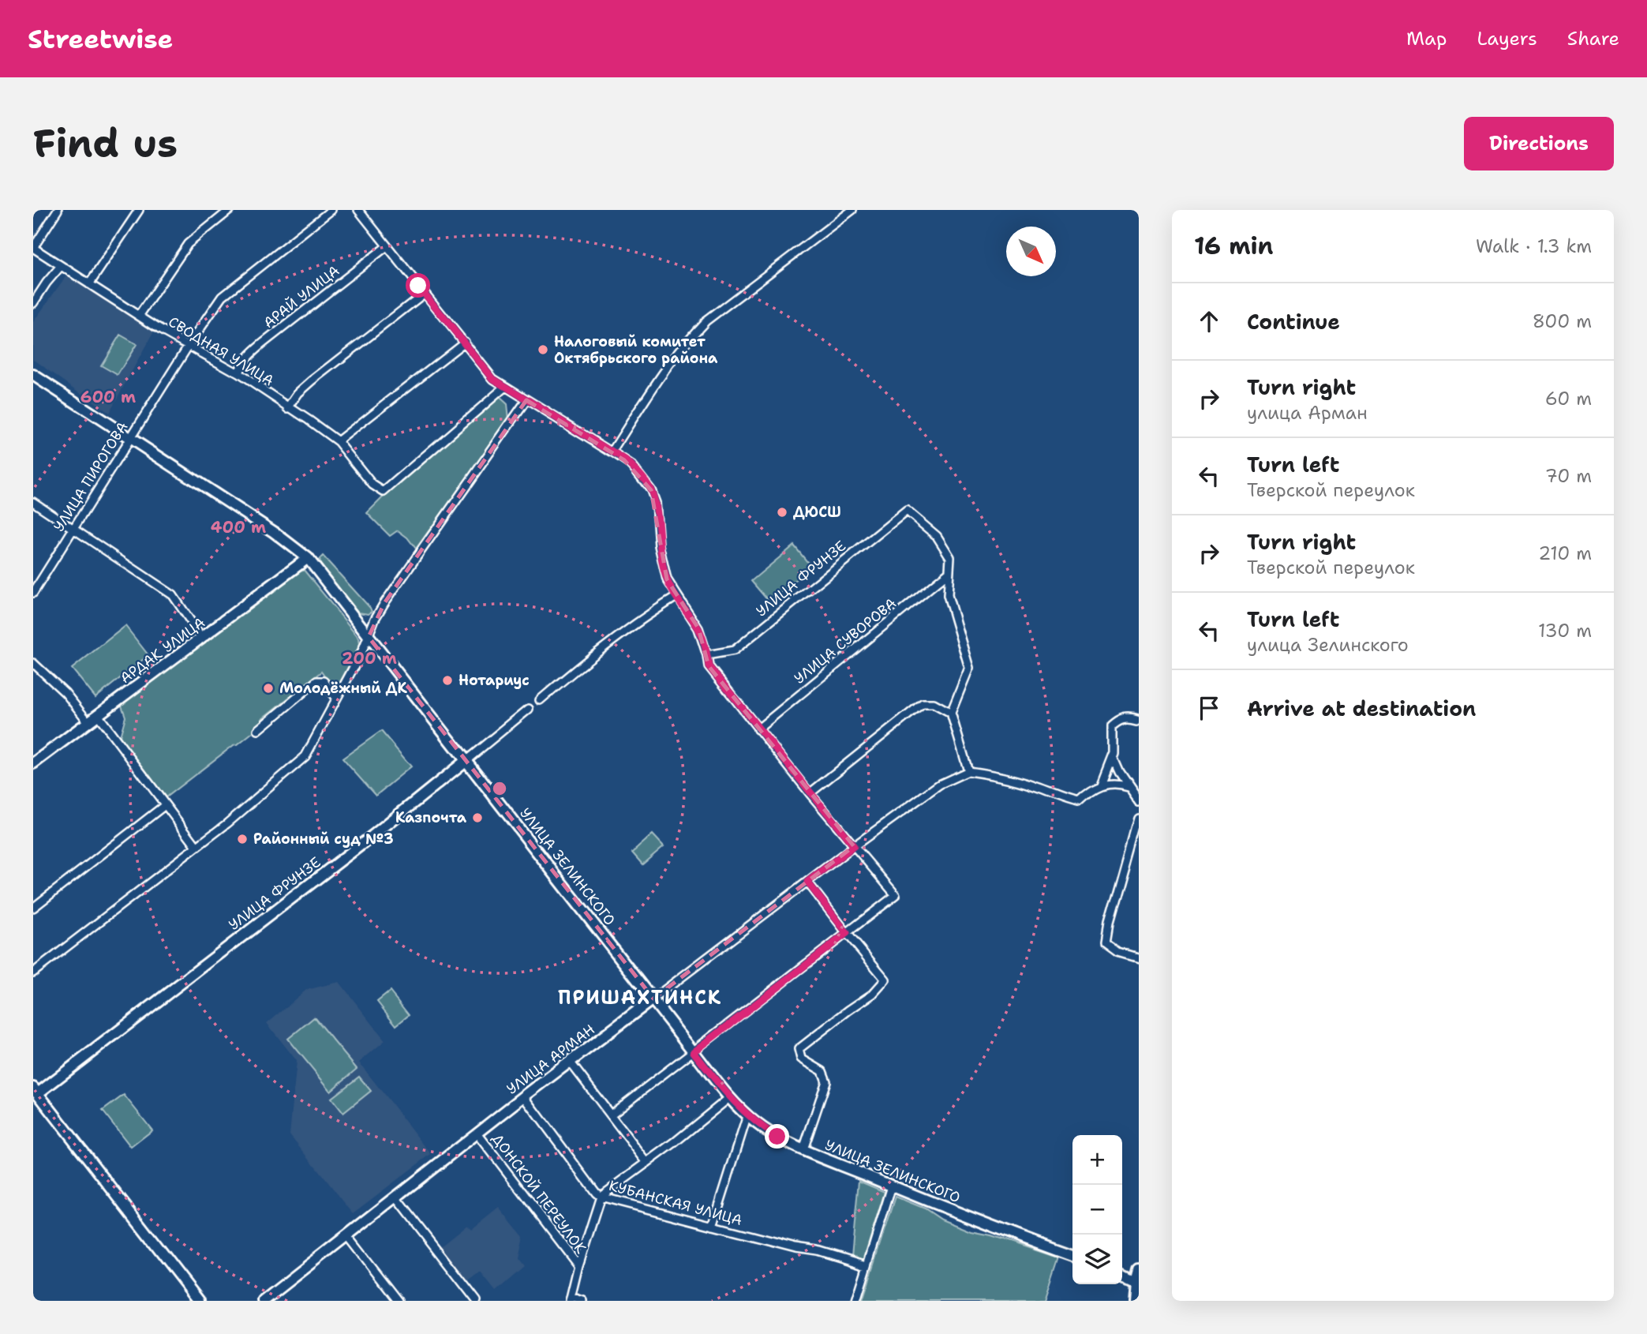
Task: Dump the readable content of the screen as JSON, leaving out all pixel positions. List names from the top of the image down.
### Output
{
  "streets": {
    "street": [
      "АРАЙ УЛИЦА",
      "СВОДНАЯ УЛИЦА",
      "УЛИЦА ПИРОГОВА",
      "УЛИЦА ФРУНЗЕ",
      "УЛИЦА СУВОРОВА",
      "АРДАК УЛИЦА",
      "УЛИЦА ЗЕЛИНСКОГО",
      "УЛИЦА АРМАН",
      "ДОНСКОЙ ПЕРЕУЛОК",
      "КУБАНСКАЯ УЛИЦА"
    ]
  },
  "crossings": [
    ["АРАЙ УЛИЦА", "СВОДНАЯ УЛИЦА"],
    ["СВОДНАЯ УЛИЦА", "УЛИЦА ПИРОГОВА"],
    ["УЛИЦА ПИРОГОВА", "УЛИЦА ЗЕЛИНСКОГО"],
    ["УЛИЦА ФРУНЗЕ", "УЛИЦА СУВОРОВА"],
    ["УЛИЦА ФРУНЗЕ", "УЛИЦА ЗЕЛИНСКОГО"],
    ["АРДАК УЛИЦА", "УЛИЦА ЗЕЛИНСКОГО"],
    ["УЛИЦА ЗЕЛИНСКОГО", "УЛИЦА АРМАН"],
    ["УЛИЦА АРМАН", "ДОНСКОЙ ПЕРЕУЛОК"],
    ["УЛИЦА АРМАН", "КУБАНСКАЯ УЛИЦА"]
  ],
  "districts": ["ПРИШАХТИНСК"],
  "places": [
    "Налоговый комитет Октябрьского района",
    "ДЮСШ",
    "Нотариус",
    "Молодёжный ДК",
    "Казпочта",
    "Районный суд №3"
  ],
  "north": "bottom right",
  "page": {
    "header": "Streetwise",
    "nav": ["Map", "Layers", "Share"],
    "buttons": "Directions",
    "title": "Find us",
    "heading": ["16 min", "Walk · 1.3 km"],
    "list": [
      ["Continue", "800 m"],
      ["Turn right", "улица Арман", "60 m"],
      ["Turn left", "Тверской переулок", "70 m"],
      ["Turn right", "Тверской переулок", "210 m"],
      ["Turn left", "улица Зелинского", "130 m"],
      "Arrive at destination"
    ],
    "map_buttons": ["+", "−"]
  },
  "rings": ["600 m", "400 m", "200 m"]
}
